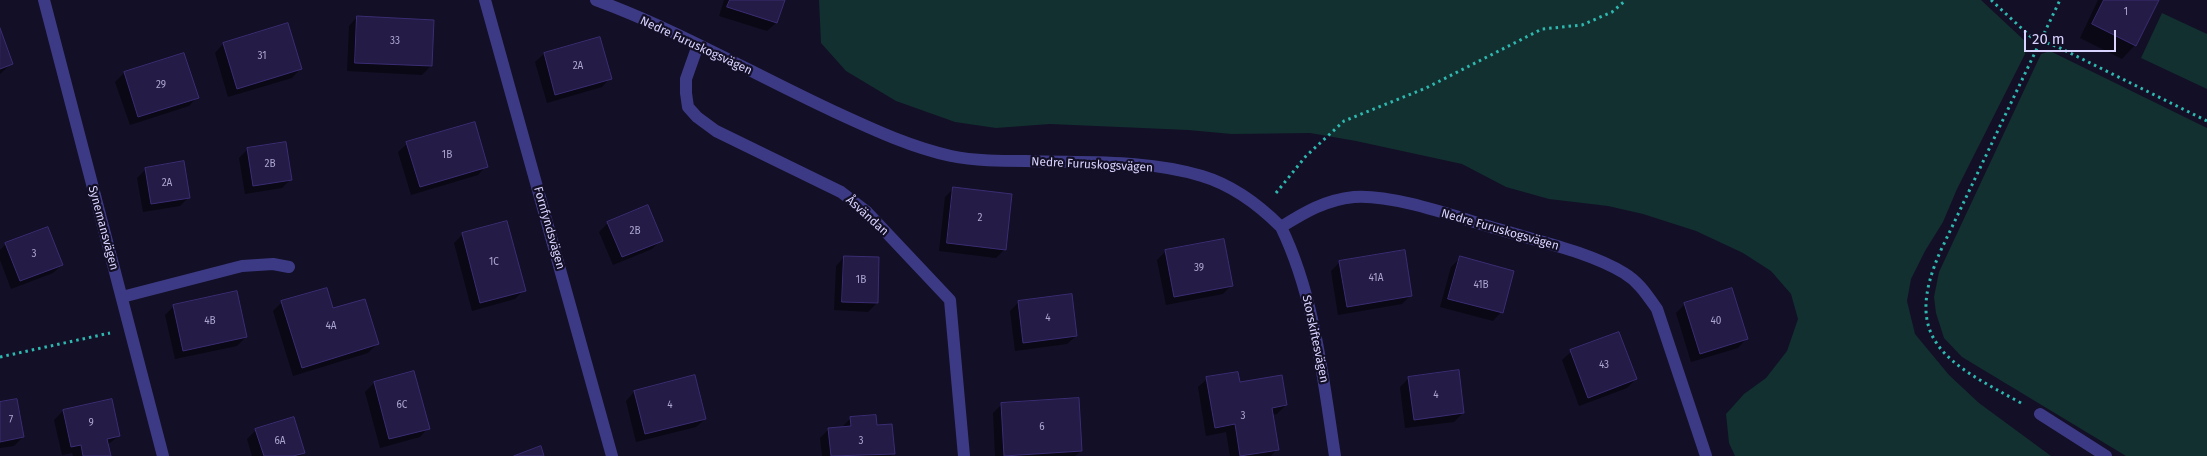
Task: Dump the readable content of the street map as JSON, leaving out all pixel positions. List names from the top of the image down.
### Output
{
  "streets": {
    "street": [
      "Nedre Furuskogsvägen",
      "Åsvändan",
      "Synemansvägen",
      "Fornfyndsvägen",
      "Storskiftesvägen"
    ]
  },
  "crossings": [
    ["Nedre Furuskogsvägen", "Åsvändan"],
    ["Nedre Furuskogsvägen", "Storskiftesvägen"]
  ],
  "house_numbers": [
    "1",
    "33",
    "31",
    "2A",
    "29",
    "1B",
    "2B",
    "2A",
    "2",
    "2B",
    "3",
    "1C",
    "39",
    "41A",
    "1B",
    "41B",
    "4",
    "4B",
    "40",
    "4A",
    "43",
    "4",
    "6C",
    "4",
    "3",
    "7",
    "9",
    "6",
    "6A",
    "3"
  ],
  "scale_bar": "20 m"
}
